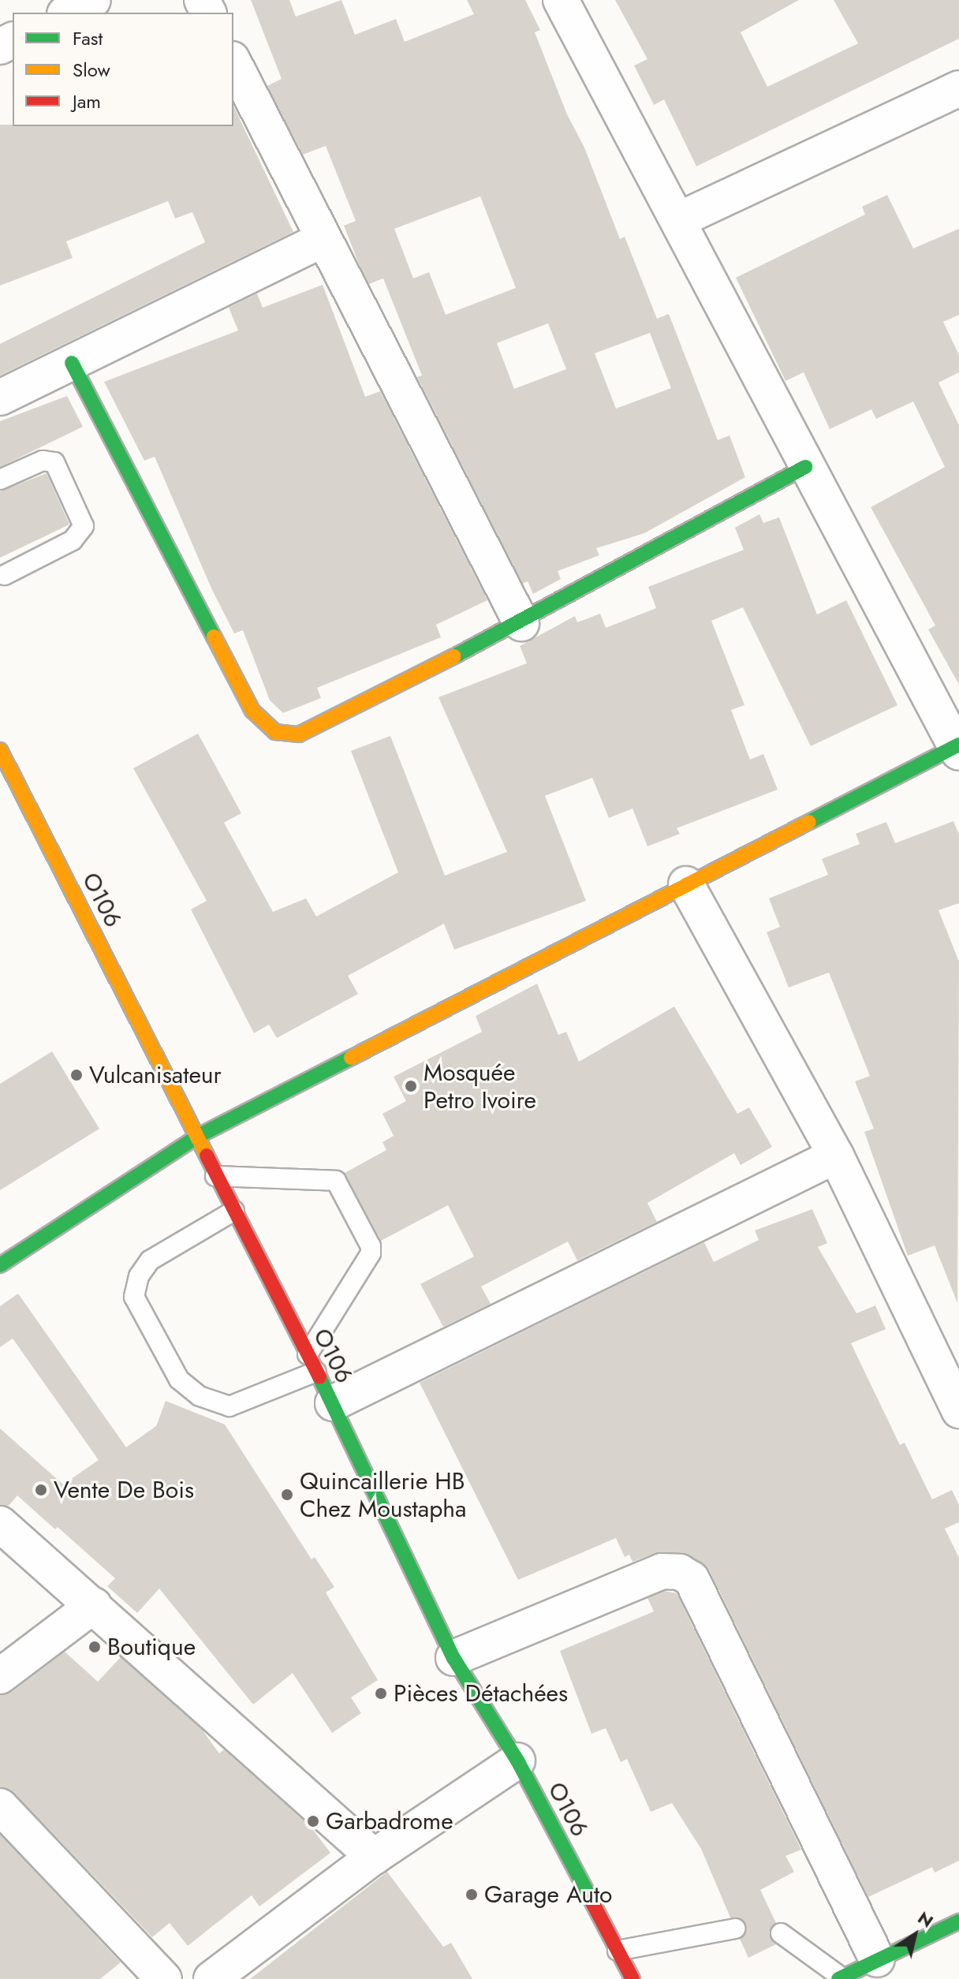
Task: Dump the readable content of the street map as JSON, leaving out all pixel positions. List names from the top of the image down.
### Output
{
  "streets": {
    "street": ["O106"]
  },
  "places": [
    "Vulcanisateur",
    "Mosquée Petro Ivoire",
    "Vente De Bois",
    "Quincaillerie HB Chez Moustapha",
    "Boutique",
    "Pièces Détachées",
    "Garbadrome",
    "Garage Auto"
  ],
  "legend": ["Fast", "Slow", "Jam"],
  "north": "top right"
}
